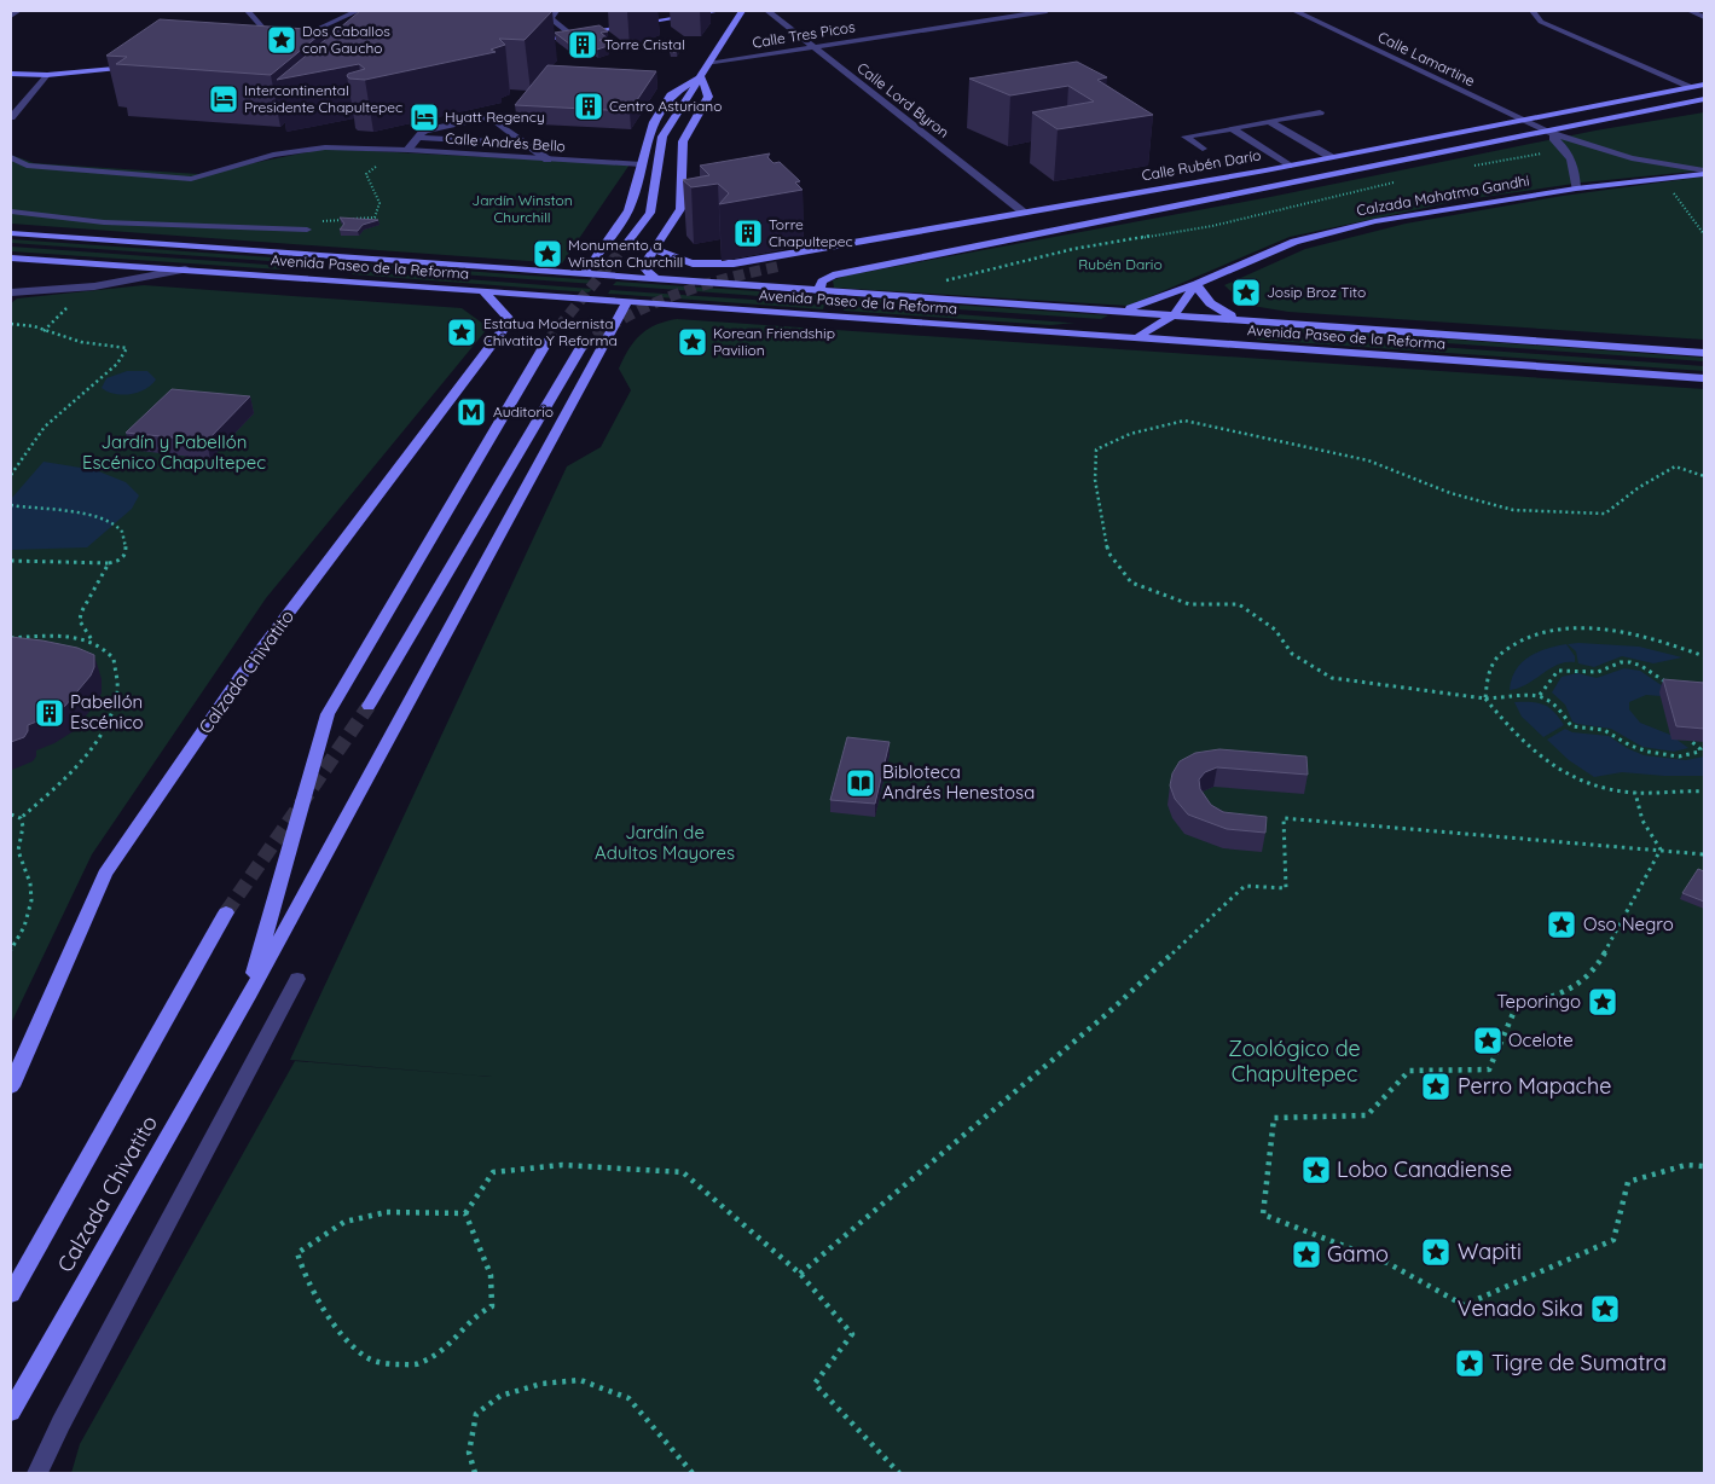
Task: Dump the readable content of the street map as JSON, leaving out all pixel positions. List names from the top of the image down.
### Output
{
  "streets": {
    "main road": [
      "Calle Rubén Darío",
      "Calzada Mahatma Gandhi",
      "Avenida Paseo de la Reforma",
      "Calzada Chivatito"
    ],
    "street": [
      "Calle Tres Picos",
      "Calle Lamartine",
      "Calle Lord Byron",
      "Calle Andrés Bello"
    ]
  },
  "crossings": [
    ["Calle Tres Picos", "Calle Lord Byron"],
    ["Calle Lamartine", "Calle Rubén Darío"],
    ["Calle Lamartine", "Calzada Mahatma Gandhi"],
    ["Calle Lord Byron", "Calle Rubén Darío"],
    ["Calle Rubén Darío", "Avenida Paseo de la Reforma"],
    ["Calzada Mahatma Gandhi", "Avenida Paseo de la Reforma"],
    ["Avenida Paseo de la Reforma", "Calzada Chivatito"]
  ],
  "parks": [
    "Jardín Winston Churchill",
    "Rubén Dario",
    "Jardín y Pabellón Escénico Chapultepec",
    "Jardín de Adultos Mayores",
    "Zoológico de Chapultepec"
  ],
  "places": {
    "place": [
      "Dos Caballos con Gaucho",
      "Monumento a Winston Churchill",
      "Josip Broz Tito",
      "Estatua Modernista Chivatito Y Reforma",
      "Korean Friendship Pavilion",
      "Oso Negro",
      "Teporingo",
      "Ocelote",
      "Perro Mapache",
      "Lobo Canadiense",
      "Wapiti",
      "Gamo",
      "Venado Sika",
      "Tigre de Sumatra"
    ],
    "building": [
      "Torre Cristal",
      "Centro Asturiano",
      "Torre Chapultepec",
      "Pabellón Escénico"
    ],
    "hotel": ["Intercontinental Presidente Chapultepec", "Hyatt Regency"],
    "metro station": ["Auditorio"],
    "library": ["Bibloteca Andrés Henestosa"]
  }
}
